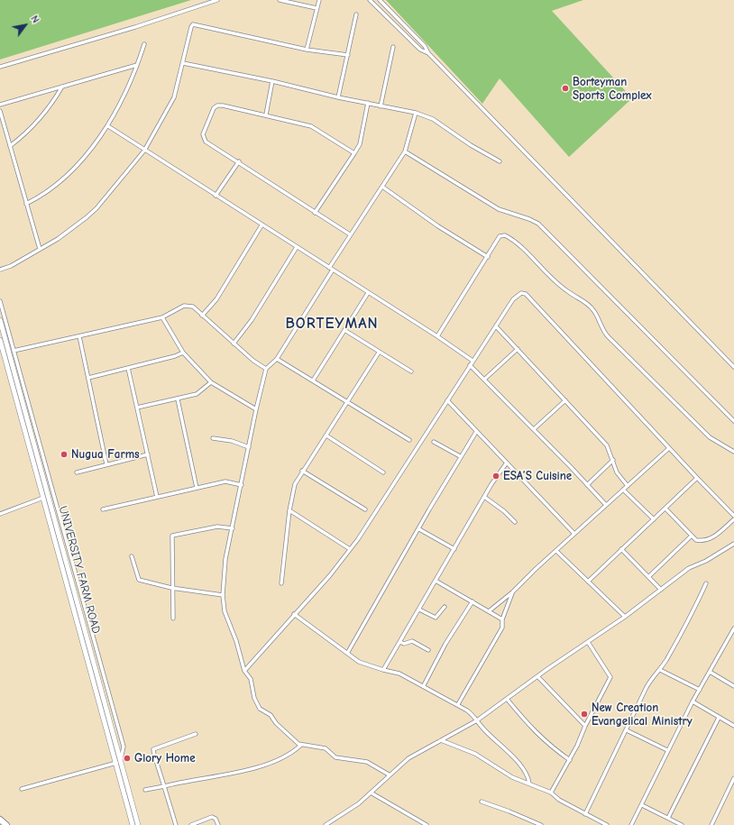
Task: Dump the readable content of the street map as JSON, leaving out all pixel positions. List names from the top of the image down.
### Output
{
  "streets": {
    "street": ["UNIVERSITY FARM ROAD"]
  },
  "districts": ["BORTEYMAN"],
  "places": [
    "Borteyman Sports Complex",
    "Nugua Farms",
    "ESA’S Cuisine",
    "New Creation Evangelical Ministry",
    "Glory Home"
  ],
  "north": "top right"
}
